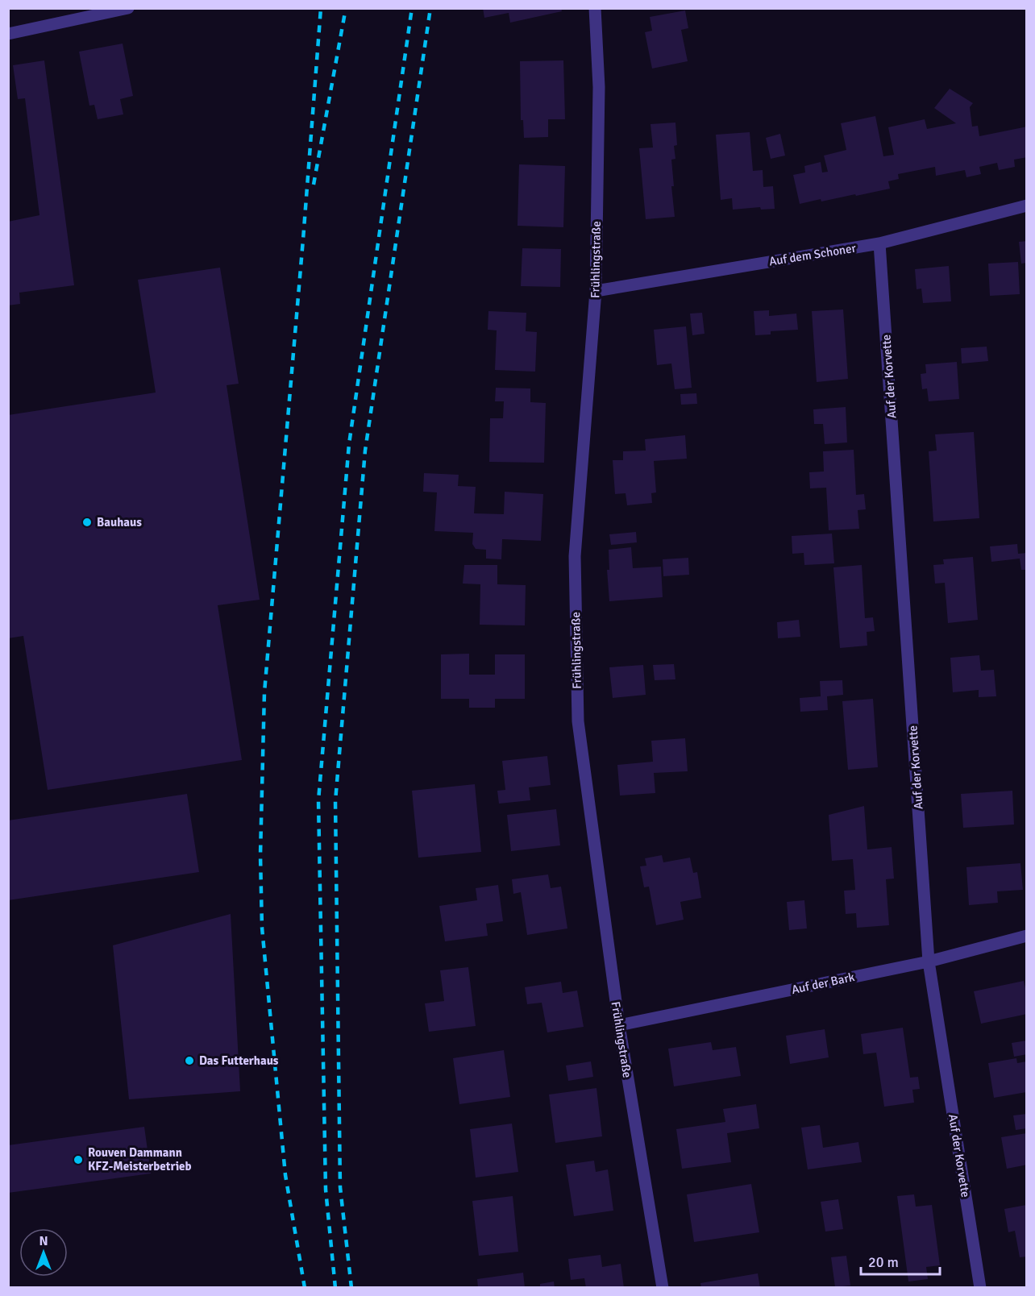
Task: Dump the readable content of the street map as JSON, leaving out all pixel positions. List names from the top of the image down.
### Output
{
  "streets": {
    "street": [
      "Auf dem Schoner",
      "Frühlingstraße",
      "Auf der Korvette",
      "Auf der Bark"
    ]
  },
  "crossings": [
    ["Auf dem Schoner", "Frühlingstraße"],
    ["Auf dem Schoner", "Auf der Korvette"],
    ["Frühlingstraße", "Auf der Bark"],
    ["Auf der Korvette", "Auf der Bark"]
  ],
  "places": ["Bauhaus", "Das Futterhaus", "Rouven Dammann KFZ-Meisterbetrieb"],
  "scale_bar": "20 m",
  "north": "top"
}
